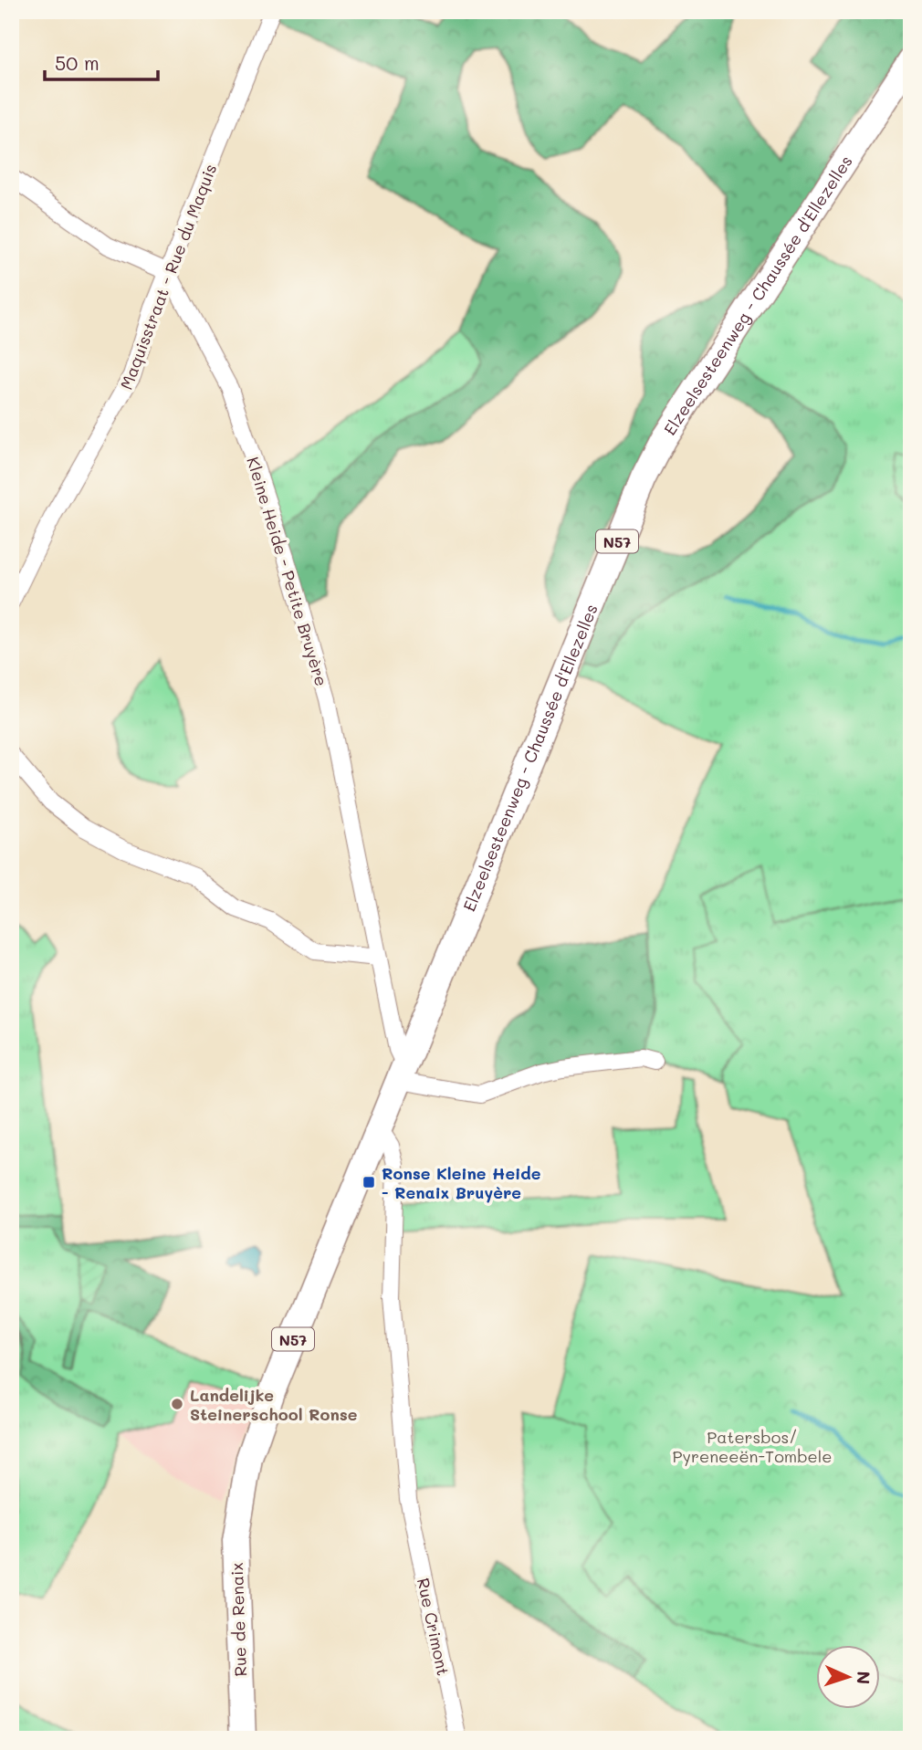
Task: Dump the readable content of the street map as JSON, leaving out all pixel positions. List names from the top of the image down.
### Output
{
  "streets": {
    "main road": ["Elzeelsesteenweg - Chaussée d'Ellezelles", "N57", "Rue de Renaix"],
    "street": ["Maquisstraat - Rue du Maquis", "Kleine Heide - Petite Bruyère", "Rue Crimont"]
  },
  "crossings": [
    ["Maquisstraat - Rue du Maquis", "Kleine Heide - Petite Bruyère"],
    ["Elzeelsesteenweg - Chaussée d'Ellezelles", "Kleine Heide - Petite Bruyère"],
    ["Elzeelsesteenweg - Chaussée d'Ellezelles", "Rue de Renaix"],
    ["Elzeelsesteenweg - Chaussée d'Ellezelles", "Rue Crimont"]
  ],
  "parks": ["Patersbos/ Pyreneeën-Tombele"],
  "places": {
    "transit": ["Ronse Kleine Heide - Renaix Bruyère"],
    "other": ["Landelijke Steinerschool Ronse"]
  },
  "scale_bar": "50 m",
  "north": "right"
}
